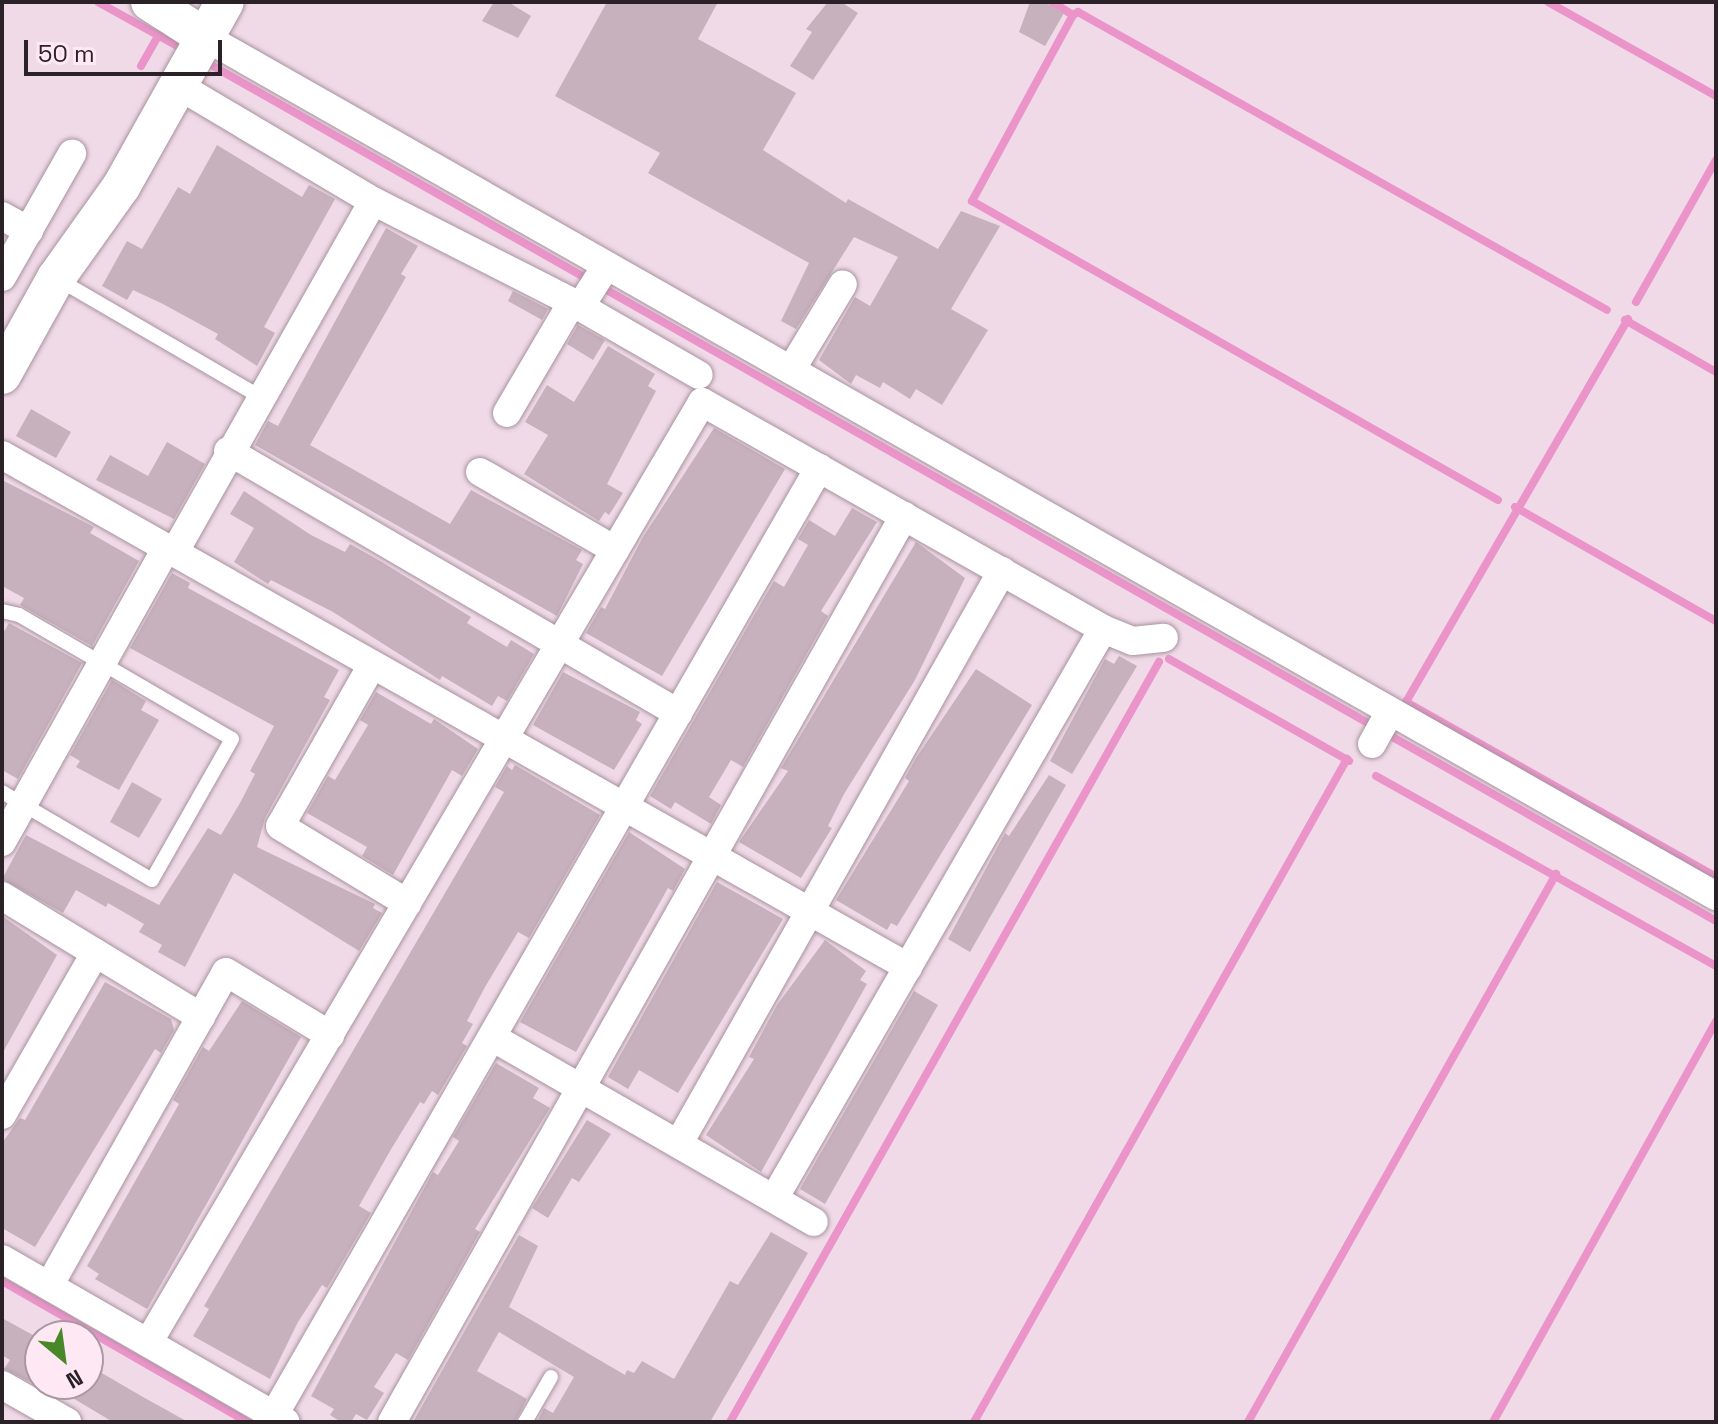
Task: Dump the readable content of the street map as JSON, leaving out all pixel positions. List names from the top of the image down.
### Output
{
  "scale_bar": "50 m",
  "north": "bottom right"
}
